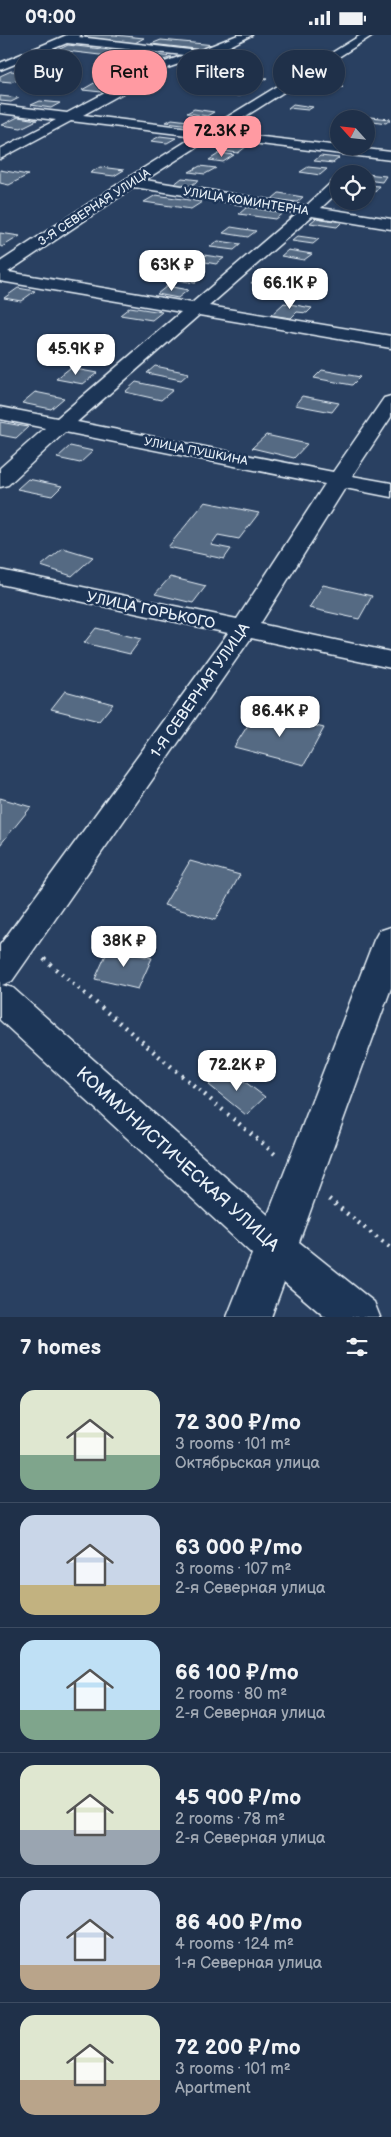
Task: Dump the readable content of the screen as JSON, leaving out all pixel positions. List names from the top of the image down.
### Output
{
  "streets": {
    "street": [
      "УЛИЦА КОМИНТЕРНА",
      "3-Я СЕВЕРНАЯ УЛИЦА",
      "УЛИЦА ПУШКИНА",
      "УЛИЦА ГОРЬКОГО",
      "1-Я СЕВЕРНАЯ УЛИЦА",
      "КОММУНИСТИЧЕСКАЯ УЛИЦА"
    ]
  },
  "crossings": [
    ["УЛИЦА КОМИНТЕРНА", "3-Я СЕВЕРНАЯ УЛИЦА"],
    ["УЛИЦА ПУШКИНА", "1-Я СЕВЕРНАЯ УЛИЦА"],
    ["УЛИЦА ГОРЬКОГО", "1-Я СЕВЕРНАЯ УЛИЦА"]
  ],
  "north": "top left",
  "page": {
    "status": "09:00",
    "chip": [
      "Buy",
      "Rent",
      "Filters",
      "New"
    ],
    "price": [
      "72.3K ₽",
      "63K ₽",
      "66.1K ₽",
      "45.9K ₽",
      "86.4K ₽",
      "38K ₽",
      "72.2K ₽"
    ],
    "heading": "7 homes",
    "list": [
      {
        "name": "72 300 ₽/mo",
        "note": "3 rooms · 101 m² · Октябрьская улица"
      },
      {
        "name": "63 000 ₽/mo",
        "note": "3 rooms · 107 m² · 2-я Северная улица"
      },
      {
        "name": "66 100 ₽/mo",
        "note": "2 rooms · 80 m² · 2-я Северная улица"
      },
      {
        "name": "45 900 ₽/mo",
        "note": "2 rooms · 78 m² · 2-я Северная улица"
      },
      {
        "name": "86 400 ₽/mo",
        "note": "4 rooms · 124 m² · 1-я Северная улица"
      },
      {
        "name": "72 200 ₽/mo",
        "note": "3 rooms · 101 m² · Apartment"
      }
    ]
  }
}
